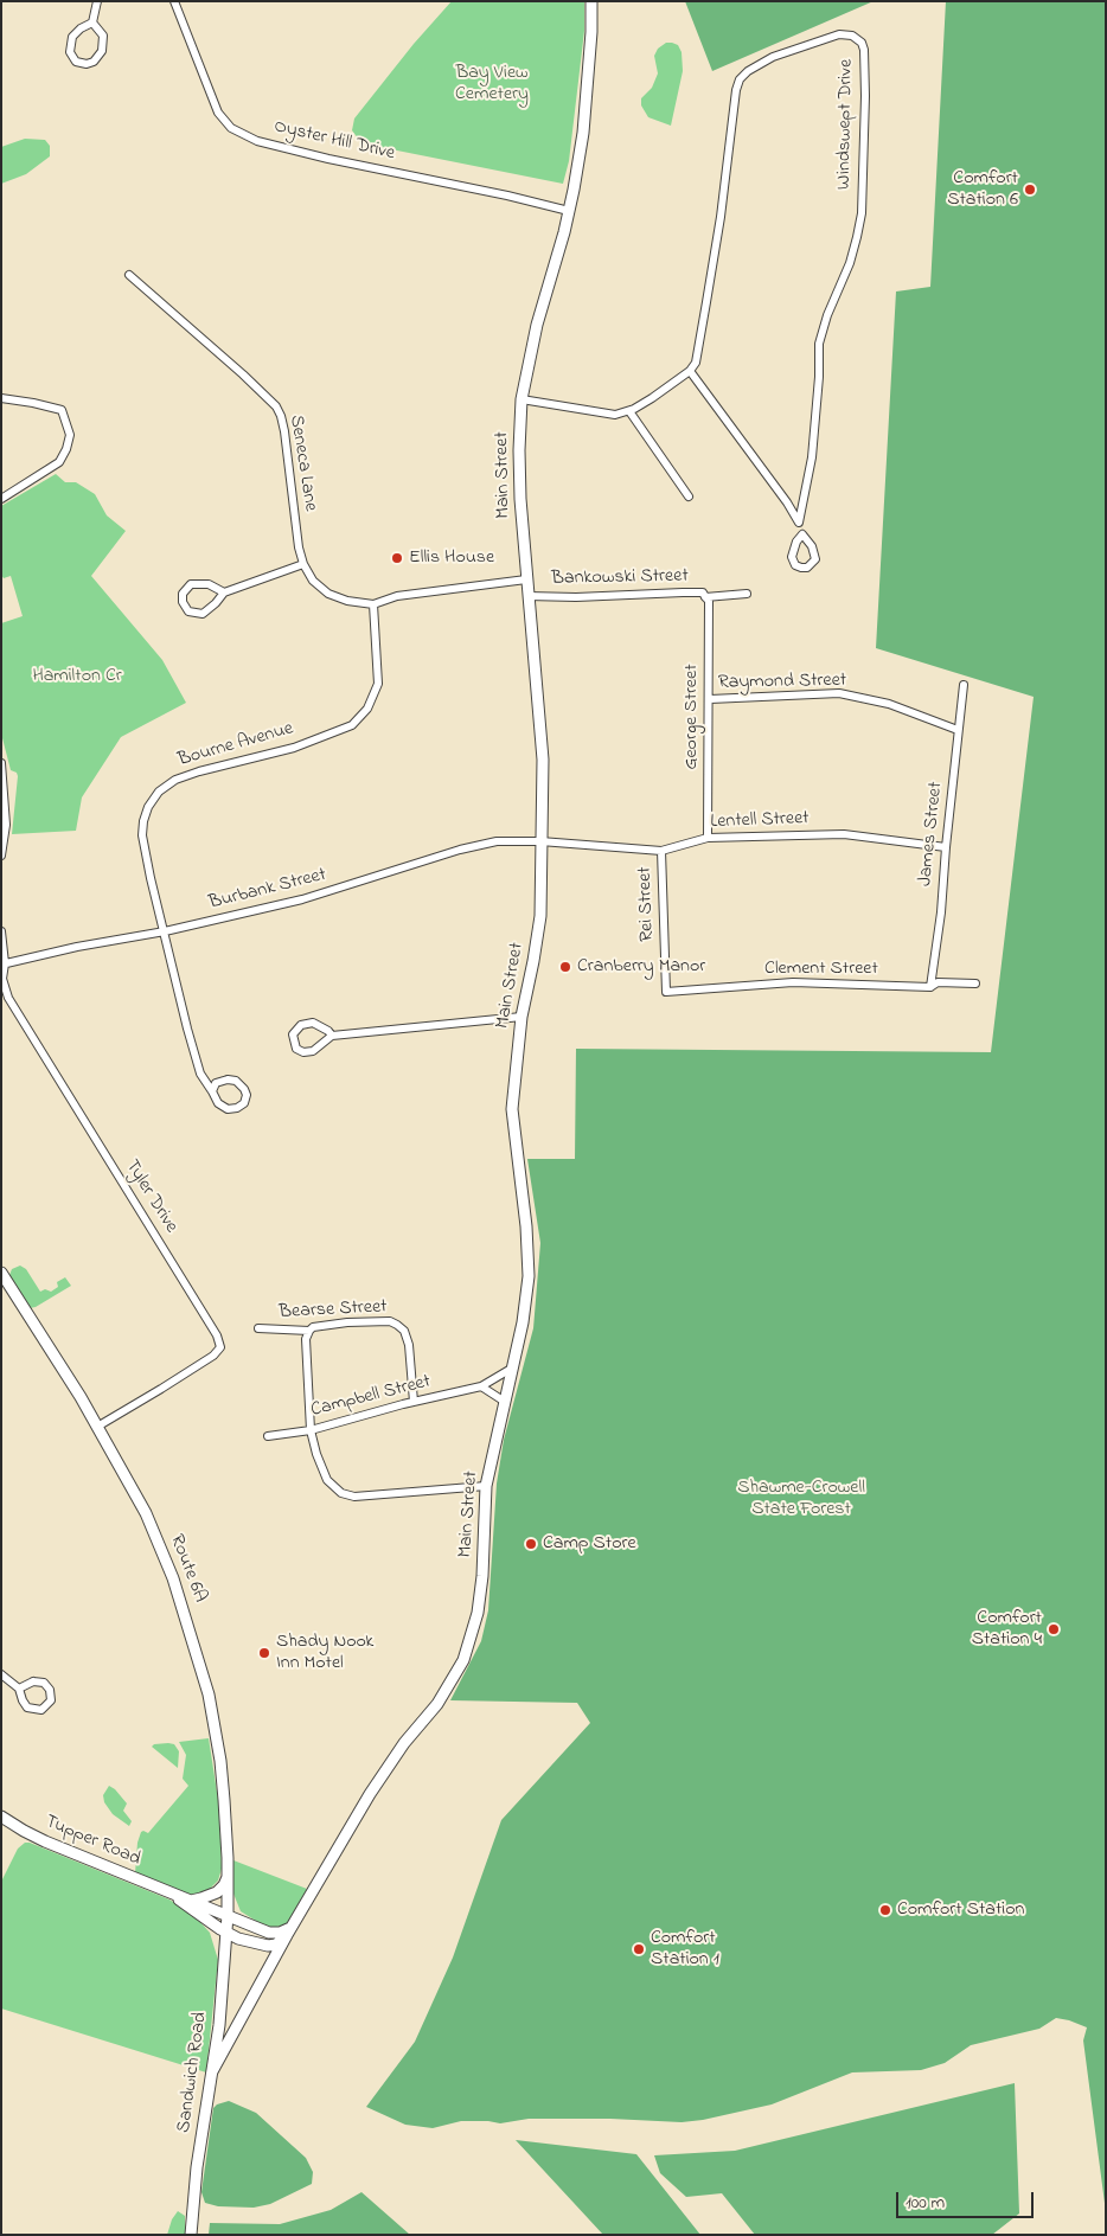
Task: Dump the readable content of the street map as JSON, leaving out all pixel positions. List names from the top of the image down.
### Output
{
  "streets": {
    "main road": [
      "Main Street",
      "Route 6A",
      "Tupper Road",
      "Sandwich Road"
    ],
    "street": [
      "Windswept Drive",
      "Oyster Hill Drive",
      "Seneca Lane",
      "Bankowski Street",
      "Raymond Street",
      "George Street",
      "Bourne Avenue",
      "Lentell Street",
      "James Street",
      "Burbank Street",
      "Rei Street",
      "Clement Street",
      "Tyler Drive",
      "Bearse Street",
      "Campbell Street"
    ]
  },
  "crossings": [
    ["Oyster Hill Drive", "Main Street"],
    ["Seneca Lane", "Bourne Avenue"],
    ["Main Street", "Bankowski Street"],
    ["Main Street", "Lentell Street"],
    ["Main Street", "Burbank Street"],
    ["Main Street", "Campbell Street"],
    ["Main Street", "Sandwich Road"],
    ["Bankowski Street", "George Street"],
    ["Raymond Street", "George Street"],
    ["Raymond Street", "James Street"],
    ["George Street", "Lentell Street"],
    ["Bourne Avenue", "Burbank Street"],
    ["Lentell Street", "James Street"],
    ["Lentell Street", "Burbank Street"],
    ["Lentell Street", "Rei Street"],
    ["James Street", "Clement Street"],
    ["Burbank Street", "Tyler Drive"],
    ["Rei Street", "Clement Street"],
    ["Tyler Drive", "Route 6A"],
    ["Bearse Street", "Campbell Street"],
    ["Route 6A", "Tupper Road"],
    ["Route 6A", "Sandwich Road"],
    ["Tupper Road", "Sandwich Road"]
  ],
  "parks": ["Bay View Cemetery", "Hamilton Cr", "Shawme-Crowell State Forest"],
  "places": [
    "Comfort Station 6",
    "Ellis House",
    "Cranberry Manor",
    "Camp Store",
    "Comfort Station 4",
    "Shady Nook Inn Motel",
    "Comfort Station",
    "Comfort Station 1"
  ],
  "scale_bar": "100 m"
}
